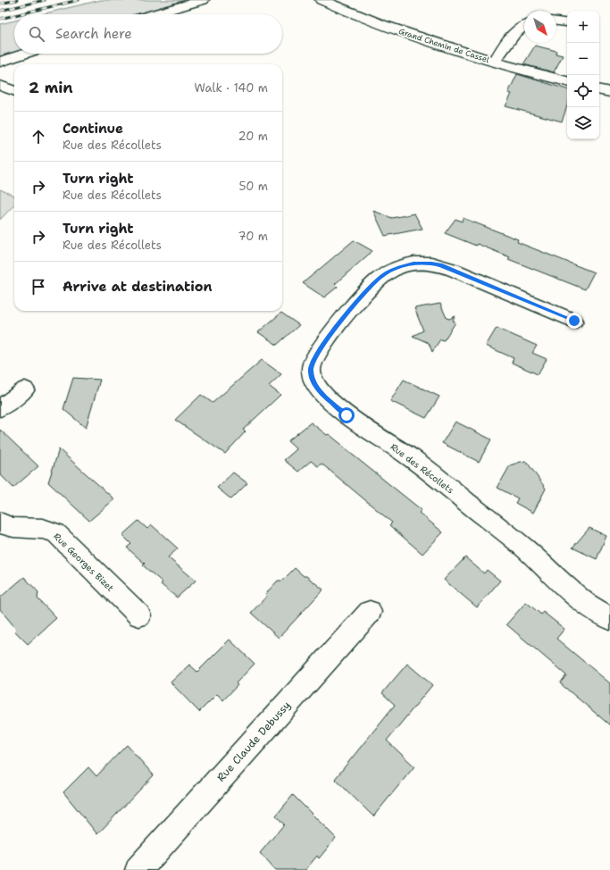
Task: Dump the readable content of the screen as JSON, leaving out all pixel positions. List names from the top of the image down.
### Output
{
  "streets": {
    "street": [
      "Grand Chemin de Cassel",
      "Rue des Récollets",
      "Rue Georges Bizet",
      "Rue Claude Debussy"
    ]
  },
  "north": "bottom right",
  "page": {
    "map_buttons": ["+", "−"],
    "search": "Search here",
    "heading": ["2 min", "Walk · 140 m"],
    "list": [
      ["Continue", "Rue des Récollets", "20 m"],
      ["Turn right", "Rue des Récollets", "50 m"],
      ["Turn right", "Rue des Récollets", "70 m"],
      "Arrive at destination"
    ]
  }
}
